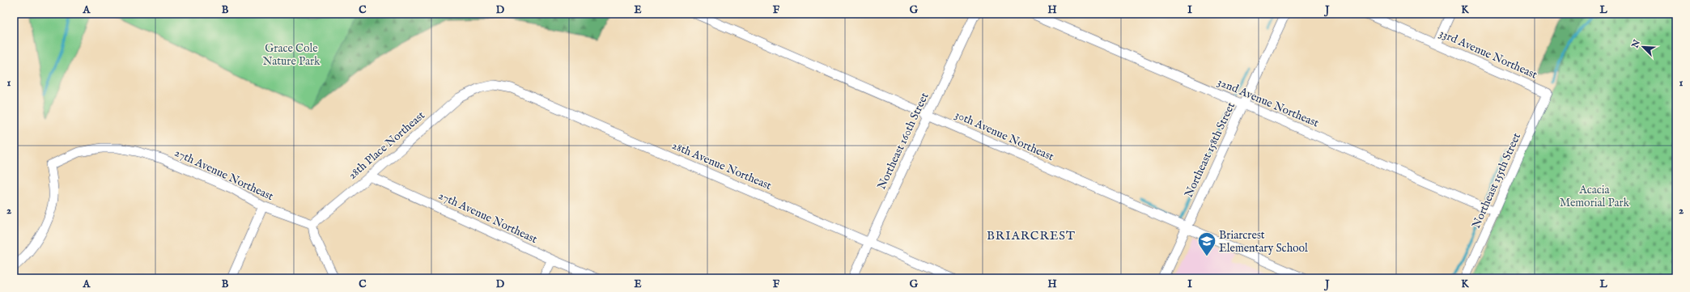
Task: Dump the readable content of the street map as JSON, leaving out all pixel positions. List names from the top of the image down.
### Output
{
  "streets": {
    "street": [
      "33rd Avenue Northeast",
      "32nd Avenue Northeast",
      "30th Avenue Northeast",
      "Northeast 160th Street",
      "28th Place Northeast",
      "Northeast 158th Street",
      "28th Avenue Northeast",
      "27th Avenue Northeast",
      "Northeast 155th Street"
    ]
  },
  "crossings": [
    ["33rd Avenue Northeast", "Northeast 155th Street"],
    ["32nd Avenue Northeast", "Northeast 158th Street"],
    ["32nd Avenue Northeast", "Northeast 155th Street"],
    ["30th Avenue Northeast", "Northeast 160th Street"],
    ["30th Avenue Northeast", "Northeast 158th Street"],
    ["Northeast 160th Street", "28th Avenue Northeast"],
    ["28th Place Northeast", "28th Avenue Northeast"],
    ["28th Place Northeast", "27th Avenue Northeast"]
  ],
  "districts": ["BRIARCREST"],
  "parks": ["Grace Cole Nature Park", "Acacia Memorial Park"],
  "places": {
    "school or university": ["Briarcrest Elementary School"]
  },
  "north": "top left",
  "grid": {
    "columns": [
      "A",
      "B",
      "C",
      "D",
      "E",
      "F",
      "G",
      "H",
      "I",
      "J",
      "K",
      "L"
    ],
    "rows": ["1", "2"]
  }
}
